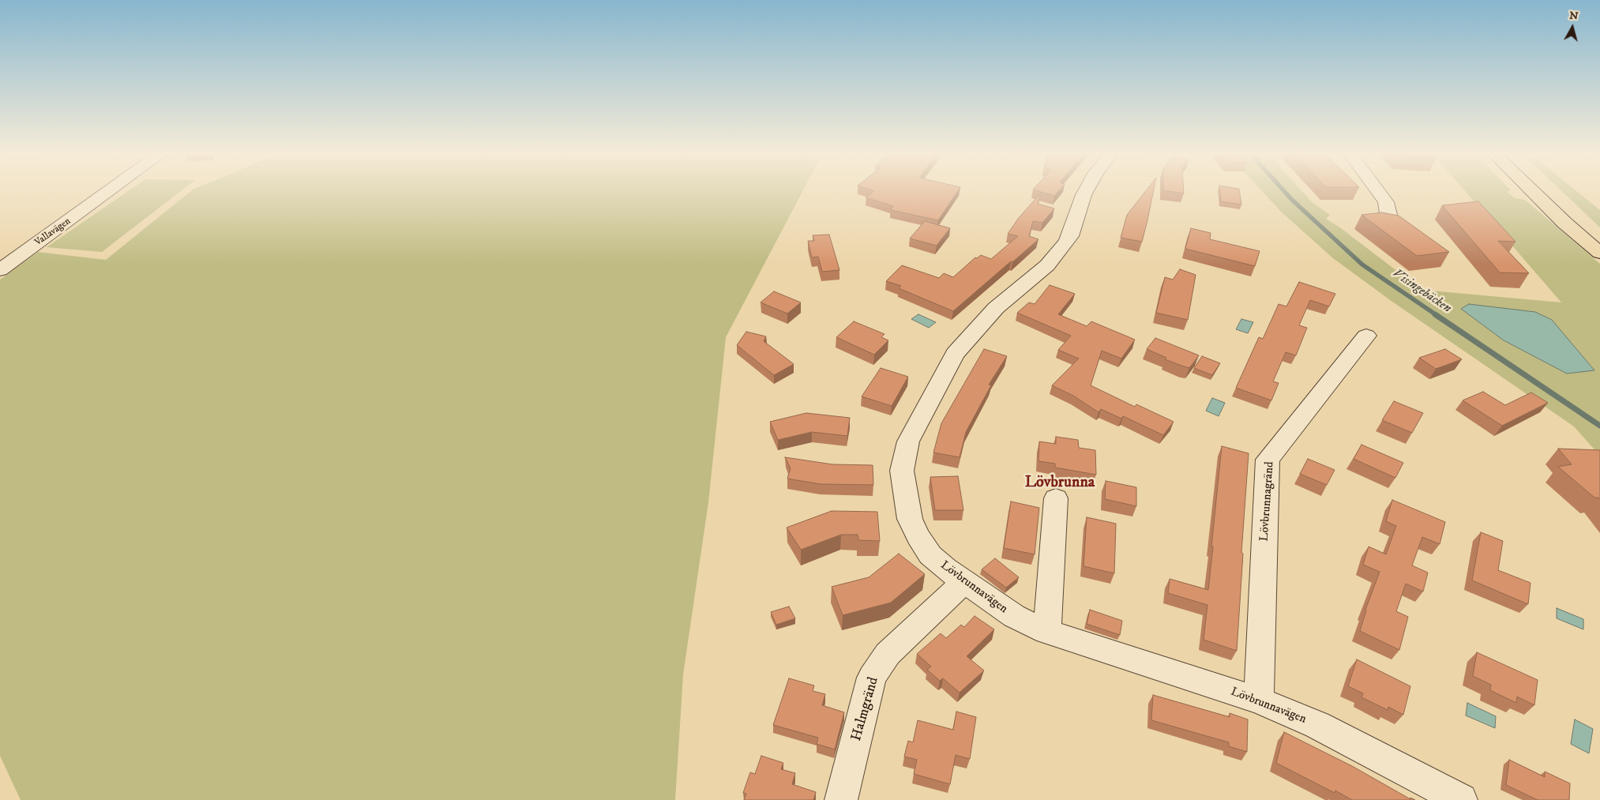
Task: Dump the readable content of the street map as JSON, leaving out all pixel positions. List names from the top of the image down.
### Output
{
  "streets": {
    "street": [
      "Vallavägen",
      "Lövbrunnagränd",
      "Lövbrunnavägen",
      "Halmgränd"
    ]
  },
  "crossings": [
    ["Lövbrunnagränd", "Lövbrunnavägen"],
    ["Lövbrunnavägen", "Halmgränd"]
  ],
  "districts": ["Lövbrunna"],
  "water": ["Visingebäcken"],
  "north": "top"
}
